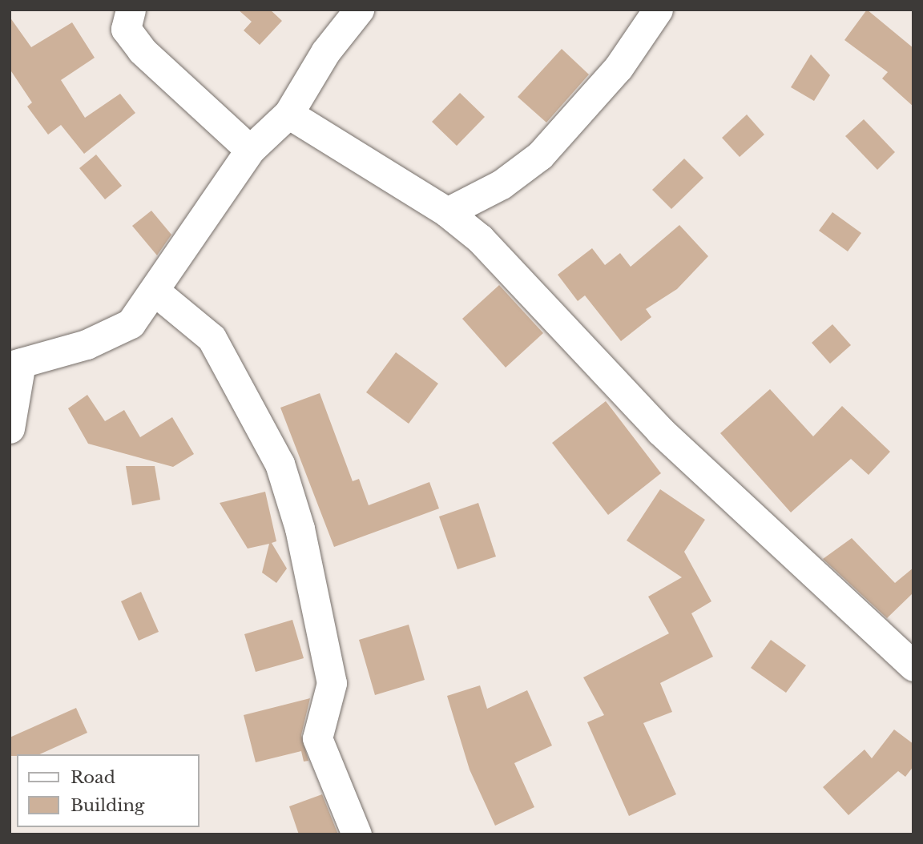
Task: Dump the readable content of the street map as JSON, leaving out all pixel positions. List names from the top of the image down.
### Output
{
  "legend": ["Road", "Building"]
}
